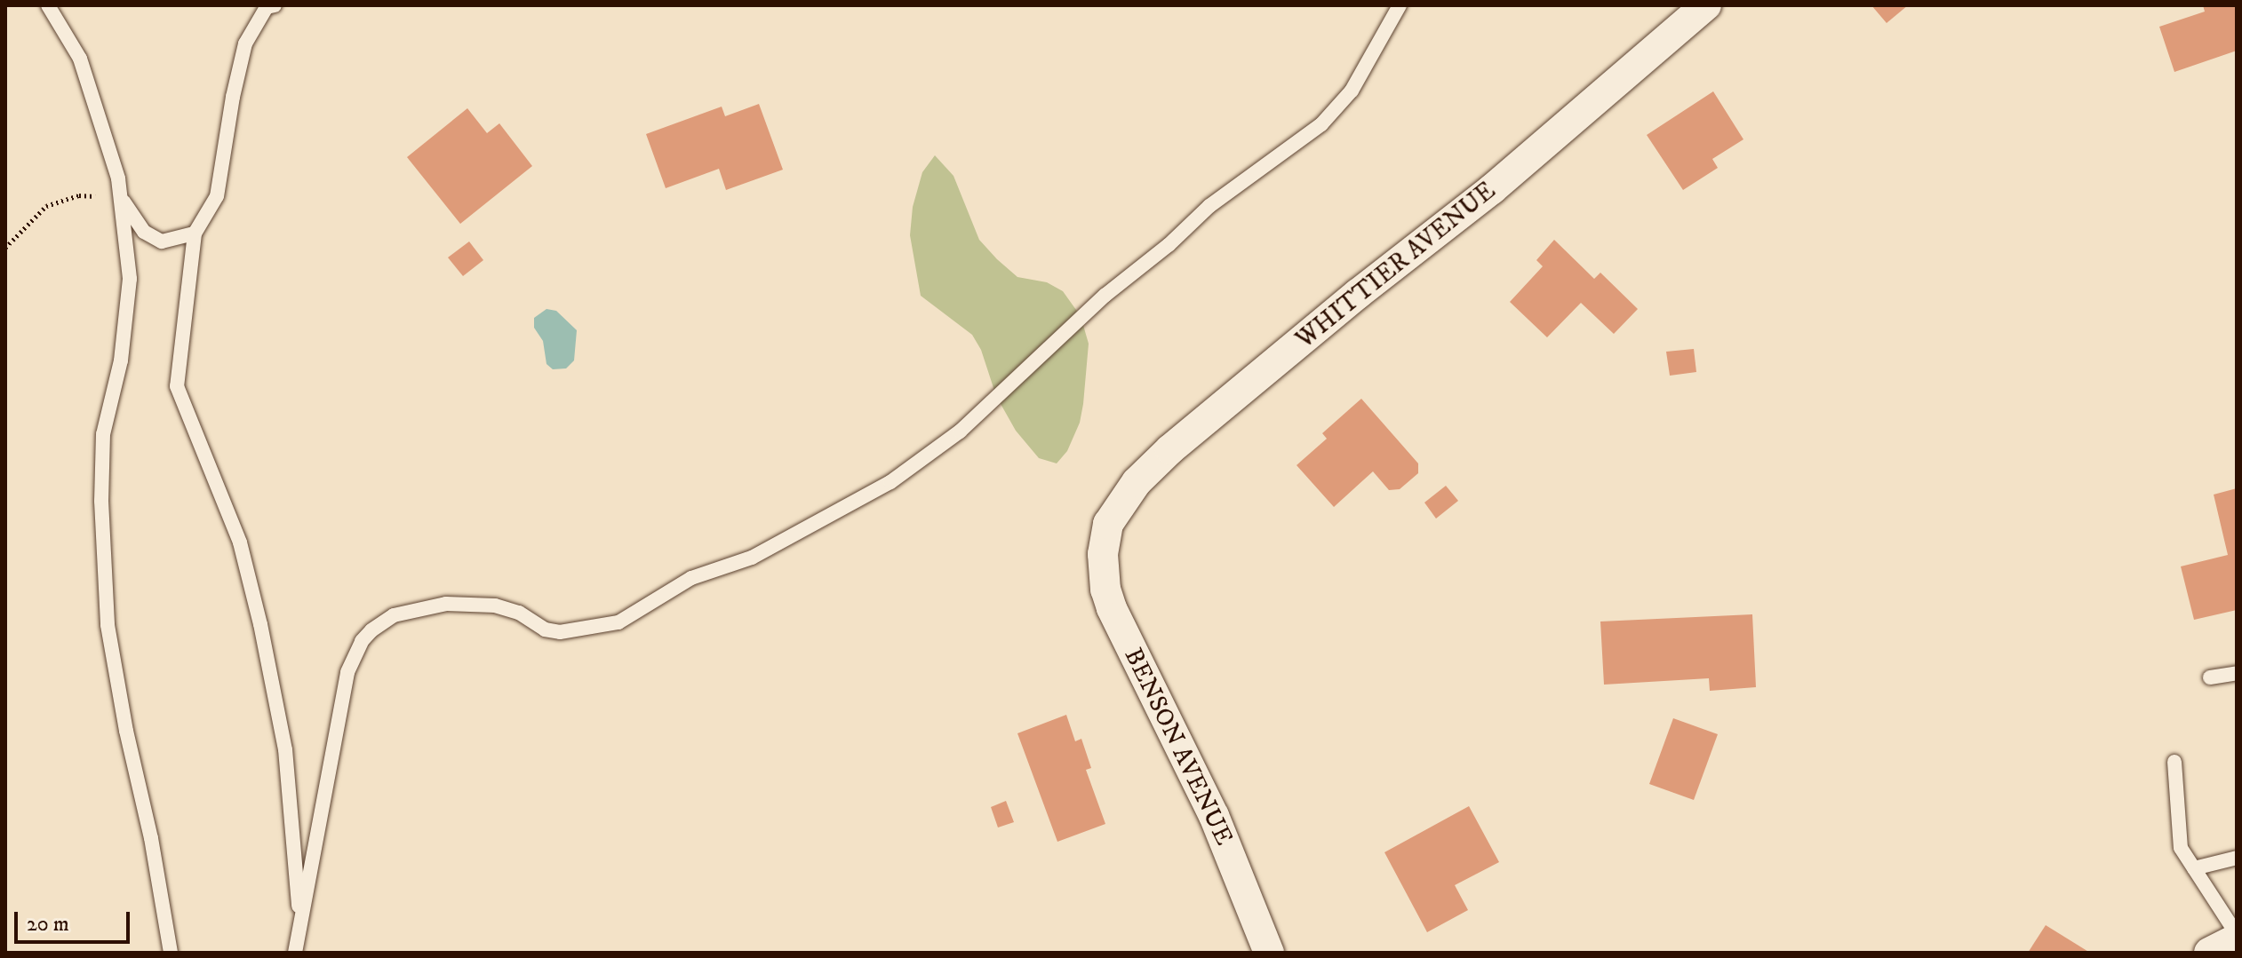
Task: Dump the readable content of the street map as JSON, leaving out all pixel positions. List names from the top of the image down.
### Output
{
  "streets": {
    "street": ["WHITTIER AVENUE", "BENSON AVENUE"]
  },
  "crossings": [
    ["WHITTIER AVENUE", "BENSON AVENUE"]
  ],
  "scale_bar": "20 m"
}
